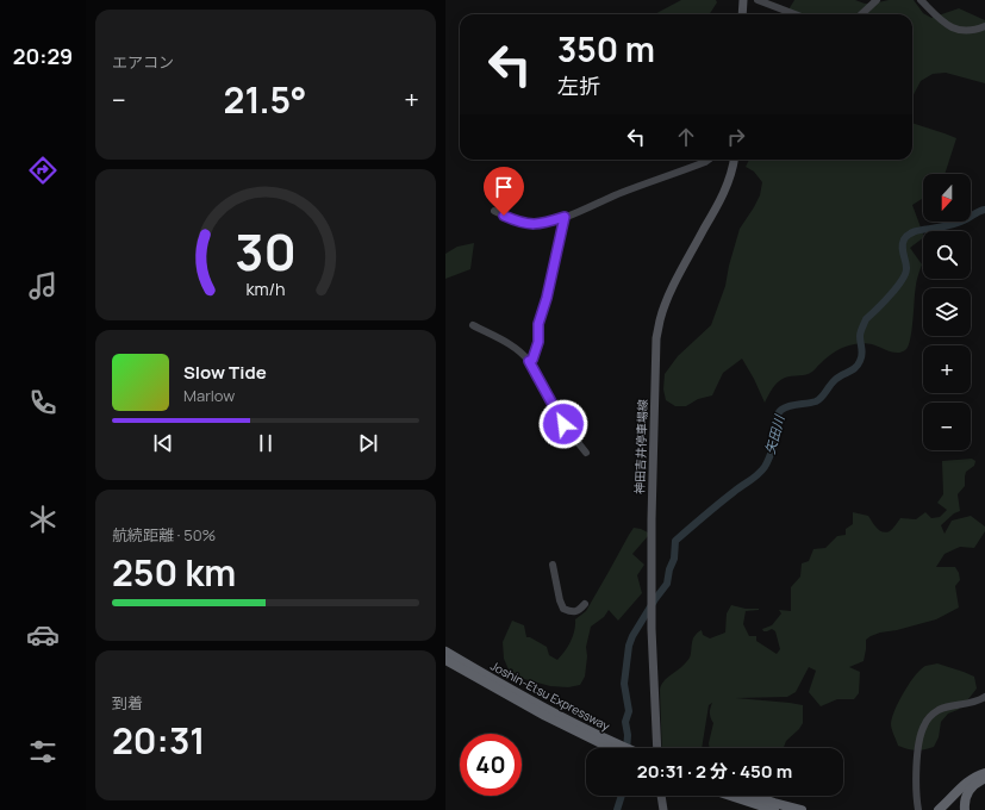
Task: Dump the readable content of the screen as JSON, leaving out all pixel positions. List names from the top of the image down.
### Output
{
  "streets": {
    "highway": ["Joshin-Etsu Expressway"],
    "main road": ["神田吉井停車場線"]
  },
  "water": ["矢田川"],
  "north": "bottom",
  "page": {
    "tabs": "20:29",
    "tile": [
      "エアコン",
      ["航続距離 · 50%", "250 km"],
      ["到着", "20:31"]
    ],
    "turn": ["350 m", "左折"],
    "heat": ["−", "21.5°", "+"],
    "map_buttons": ["+", "−"],
    "song": ["Slow Tide", "Marlow"],
    "limit": "40",
    "trip": "20:31 · 2 分 · 450 m",
    "gauge": ["30", "km/h"]
  }
}
